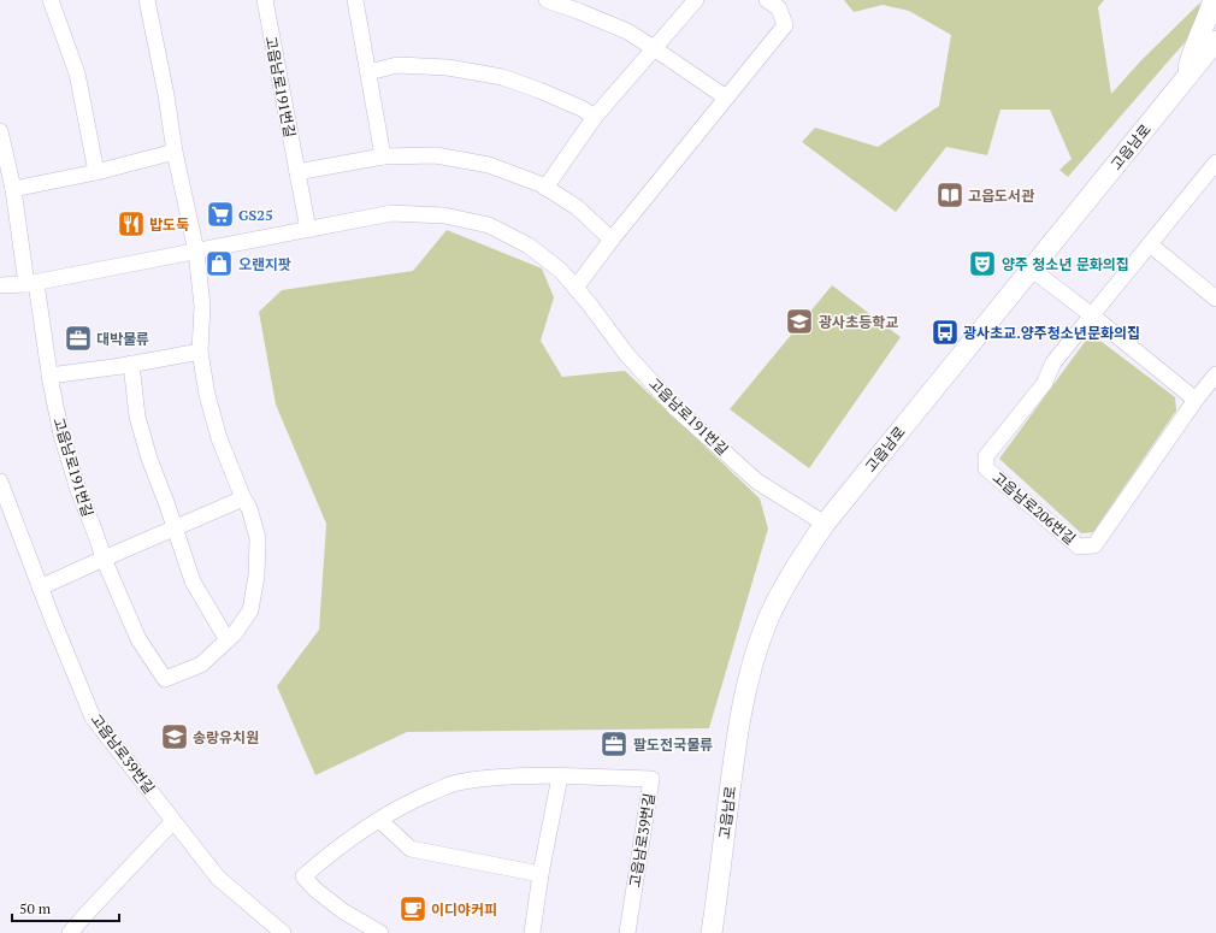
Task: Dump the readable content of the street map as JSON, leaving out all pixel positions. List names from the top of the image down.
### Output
{
  "streets": {
    "street": [
      "고읍남로191번길",
      "고읍남로",
      "고읍남로206번길",
      "고읍남로39번길"
    ]
  },
  "crossings": [
    ["고읍남로191번길", "고읍남로"]
  ],
  "places": {
    "library": ["고읍도서관"],
    "supermarket": ["GS25"],
    "restaurant": ["밥도둑"],
    "shop": ["오랜지팟"],
    "theatre": ["양주 청소년 문화의집"],
    "school or university": ["광사초등학교", "송랑유치원"],
    "bus stop": ["광사초교.양주청소년문화의집"],
    "office": ["대박물류", "팔도전국물류"],
    "cafe": ["이디야커피"]
  },
  "scale_bar": "50 m"
}
